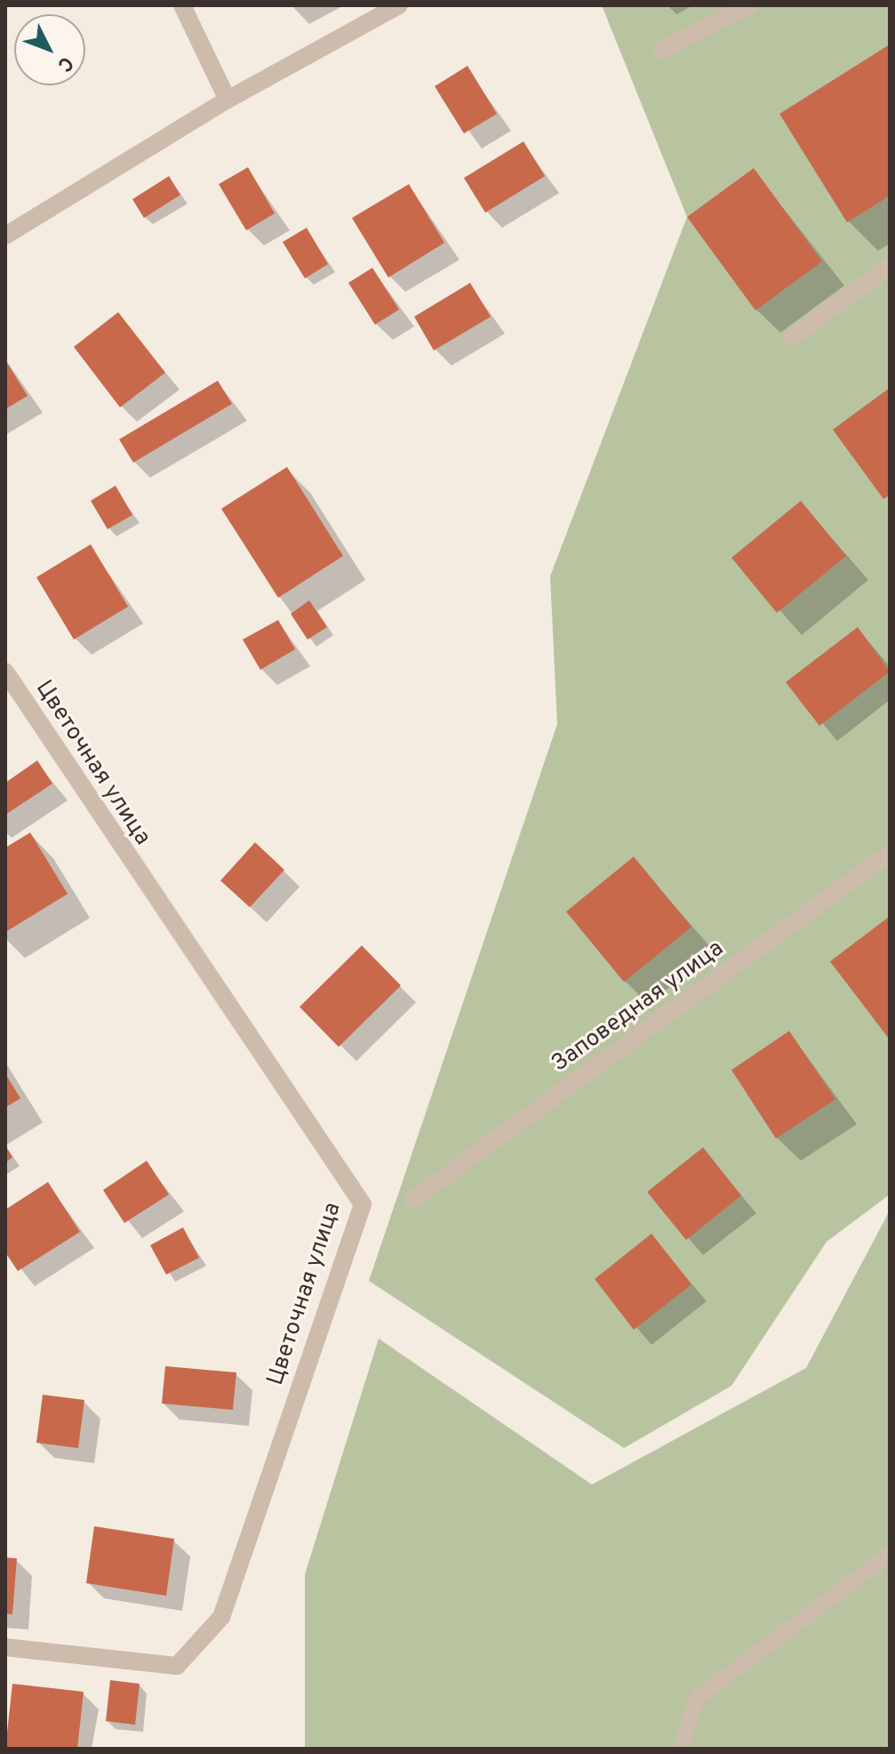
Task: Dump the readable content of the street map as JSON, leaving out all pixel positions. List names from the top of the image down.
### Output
{
  "streets": {
    "street": ["Цветочная улица", "Заповедная улица"]
  },
  "north": "bottom right"
}
